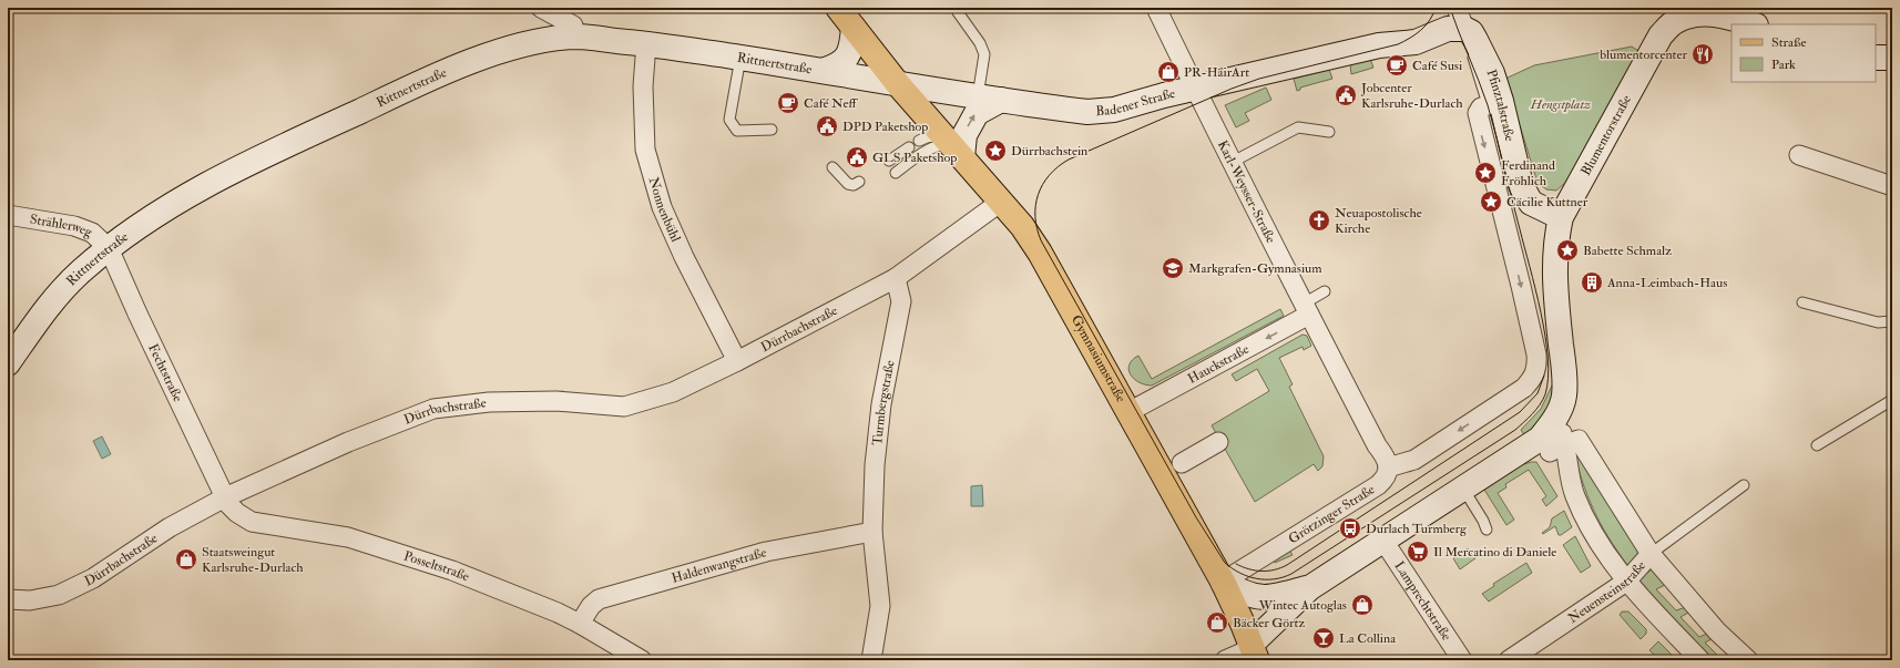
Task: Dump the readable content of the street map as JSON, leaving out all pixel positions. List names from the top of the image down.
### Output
{
  "streets": {
    "main road": [
      "Rittnertstraße",
      "Badener Straße",
      "Pfinztalstraße",
      "Blumentorstraße",
      "Gymnasiumstraße"
    ],
    "street": [
      "Karl-Weysser-Straße",
      "Nonnenbühl",
      "Strählerweg",
      "Dürrbachstraße",
      "Hauckstraße",
      "Fechtstraße",
      "Turmbergstraße",
      "Grötzinger Straße",
      "Posseltstraße",
      "Haldenwangstraße",
      "Neuensteinstraße",
      "Lamprechtstraße"
    ]
  },
  "crossings": [
    ["Rittnertstraße", "Badener Straße"],
    ["Rittnertstraße", "Nonnenbühl"],
    ["Rittnertstraße", "Strählerweg"],
    ["Rittnertstraße", "Gymnasiumstraße"],
    ["Rittnertstraße", "Fechtstraße"],
    ["Badener Straße", "Pfinztalstraße"],
    ["Badener Straße", "Karl-Weysser-Straße"],
    ["Badener Straße", "Gymnasiumstraße"],
    ["Pfinztalstraße", "Blumentorstraße"],
    ["Karl-Weysser-Straße", "Hauckstraße"],
    ["Karl-Weysser-Straße", "Grötzinger Straße"],
    ["Nonnenbühl", "Dürrbachstraße"],
    ["Strählerweg", "Fechtstraße"],
    ["Dürrbachstraße", "Fechtstraße"],
    ["Dürrbachstraße", "Turmbergstraße"],
    ["Dürrbachstraße", "Posseltstraße"],
    ["Gymnasiumstraße", "Hauckstraße"],
    ["Gymnasiumstraße", "Grötzinger Straße"],
    ["Fechtstraße", "Posseltstraße"],
    ["Turmbergstraße", "Haldenwangstraße"],
    ["Posseltstraße", "Haldenwangstraße"]
  ],
  "one_way": ["Hauckstraße"],
  "parks": ["Hengstplatz"],
  "places": {
    "restaurant": ["blumentorcenter"],
    "cafe": ["Café Susi", "Café Neff"],
    "shop": [
      "PR-HairArt",
      "Staatsweingut Karlsruhe-Durlach",
      "Wintec Autoglas",
      "Bäcker Görtz"
    ],
    "public building": ["Jobcenter Karlsruhe-Durlach", "DPD Paketshop", "GLS Paketshop"],
    "place": [
      "Dürrbachstein",
      "Ferdinand Fröhlich",
      "Cäcilie Kuttner",
      "Babette Schmalz"
    ],
    "church": ["Neuapostolische Kirche"],
    "school or university": ["Markgrafen-Gymnasium"],
    "building": ["Anna-Leimbach-Haus"],
    "bus stop": ["Durlach Turmberg"],
    "supermarket": ["Il Mercatino di Daniele"],
    "bar": ["La Collina"]
  },
  "legend": ["Straße", "Park"]
}
